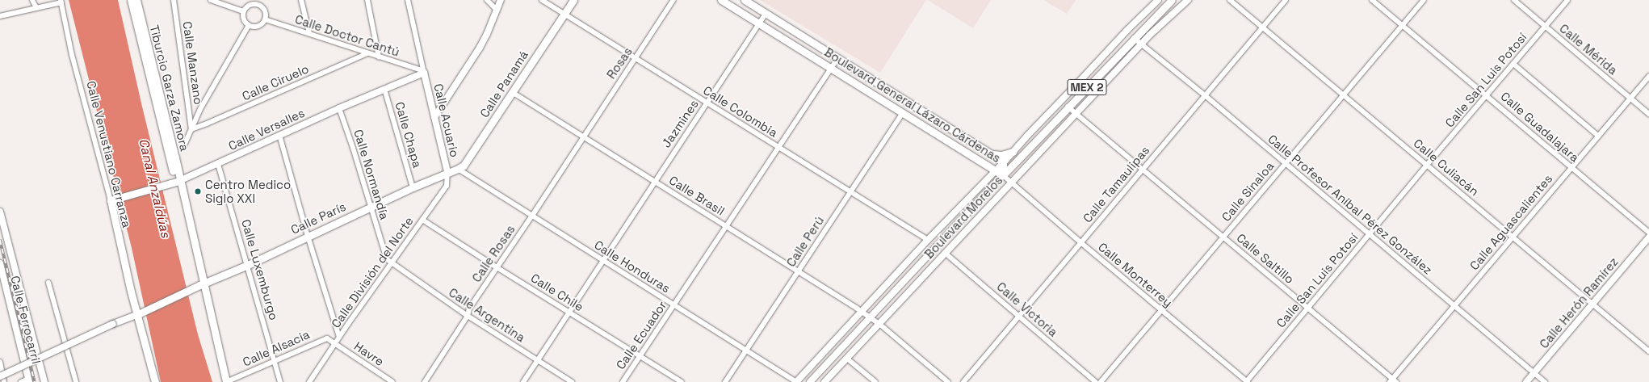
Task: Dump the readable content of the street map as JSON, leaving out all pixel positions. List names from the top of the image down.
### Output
{
  "streets": {
    "main road": [
      "Calle Panamá",
      "MEX 2",
      "Tiburcio Garza Zamora",
      "Boulevard General Lázaro Cárdenas",
      "Calle Versalles",
      "Calle Venustiano Carranza",
      "Boulevard Morelos",
      "Calle París"
    ],
    "street": [
      "Calle Doctor Cantú",
      "Calle Mérida",
      "Calle Manzano",
      "Rosas",
      "Calle San Luis Potosí",
      "Calle Ciruelo",
      "Calle Colombia",
      "Calle Acuario",
      "Jazmines",
      "Calle Guadalajara",
      "Calle Chapa",
      "Calle Culiacán",
      "Calle Normandía",
      "Calle Tamaulipas",
      "Calle Sinaloa",
      "Calle Brasil",
      "Calle Profesor Aníbal Pérez González",
      "Calle Aguascalientes",
      "Calle Perú",
      "Calle Rosas",
      "Calle Saltillo",
      "Calle Honduras",
      "Calle Luxemburgo",
      "Calle División del Norte",
      "Calle Monterrey",
      "Calle Chile",
      "Calle Herón Ramírez",
      "Calle Victoria",
      "Calle Argentina",
      "Calle Ferrocarril",
      "Calle Ecuador",
      "Calle Alsacia",
      "Havre"
    ]
  },
  "crossings": [
    ["Calle Doctor Cantú", "Calle Ciruelo"],
    ["Calle Doctor Cantú", "Calle Acuario"],
    ["Calle Doctor Cantú", "Calle Versalles"],
    ["Calle Mérida", "Calle San Luis Potosí"],
    ["Calle Mérida", "Calle Aguascalientes"],
    ["Calle Manzano", "Calle Ciruelo"],
    ["Rosas", "Calle Colombia"],
    ["Rosas", "Calle Brasil"],
    ["Rosas", "Calle Rosas"],
    ["Calle San Luis Potosí", "Calle Guadalajara"],
    ["Calle San Luis Potosí", "Calle Culiacán"],
    ["Calle San Luis Potosí", "Calle Profesor Aníbal Pérez González"],
    ["Calle San Luis Potosí", "Calle Saltillo"],
    ["Calle San Luis Potosí", "Calle Monterrey"],
    ["Calle Panamá", "Calle Colombia"],
    ["Calle Panamá", "Calle Acuario"],
    ["Calle Panamá", "Calle Brasil"],
    ["Calle Panamá", "Calle París"],
    ["Calle Panamá", "Calle Honduras"],
    ["Calle Panamá", "Calle División del Norte"],
    ["Tiburcio Garza Zamora", "Calle Versalles"],
    ["Boulevard General Lázaro Cárdenas", "Jazmines"],
    ["Boulevard General Lázaro Cárdenas", "Boulevard Morelos"],
    ["Boulevard General Lázaro Cárdenas", "Calle Perú"],
    ["Boulevard General Lázaro Cárdenas", "Calle Monterrey"],
    ["Boulevard General Lázaro Cárdenas", "Calle Ecuador"],
    ["Calle Colombia", "Jazmines"],
    ["Calle Colombia", "Boulevard Morelos"],
    ["Calle Colombia", "Calle Perú"],
    ["Calle Colombia", "Calle Ecuador"],
    ["Calle Acuario", "Calle Versalles"],
    ["Calle Acuario", "Calle París"],
    ["Calle Acuario", "Calle División del Norte"],
    ["Jazmines", "Calle Brasil"],
    ["Jazmines", "Calle Honduras"],
    ["Jazmines", "Calle Chile"],
    ["Jazmines", "Calle Argentina"],
    ["Calle Guadalajara", "Calle Sinaloa"],
    ["Calle Guadalajara", "Calle Aguascalientes"],
    ["Calle Versalles", "Calle Chapa"],
    ["Calle Versalles", "Calle Venustiano Carranza"],
    ["Calle Versalles", "Calle Normandía"],
    ["Calle Versalles", "Calle Luxemburgo"],
    ["Calle Chapa", "Calle París"],
    ["Calle Venustiano Carranza", "Calle París"],
    ["Calle Culiacán", "Calle Tamaulipas"],
    ["Calle Culiacán", "Calle Sinaloa"],
    ["Calle Culiacán", "Calle Aguascalientes"],
    ["Calle Culiacán", "Calle Herón Ramírez"],
    ["Calle Normandía", "Calle París"],
    ["Calle Normandía", "Calle División del Norte"],
    ["Calle Normandía", "Calle Argentina"],
    ["Calle Tamaulipas", "Calle Profesor Aníbal Pérez González"],
    ["Calle Tamaulipas", "Calle Saltillo"],
    ["Calle Tamaulipas", "Calle Monterrey"],
    ["Calle Tamaulipas", "Calle Victoria"],
    ["Calle Sinaloa", "Calle Profesor Aníbal Pérez González"],
    ["Calle Sinaloa", "Calle Saltillo"],
    ["Calle Sinaloa", "Calle Monterrey"],
    ["Calle Brasil", "Boulevard Morelos"],
    ["Calle Brasil", "Calle Perú"],
    ["Calle Brasil", "Calle Rosas"],
    ["Calle Brasil", "Calle Ecuador"],
    ["Calle Profesor Aníbal Pérez González", "Boulevard Morelos"],
    ["Calle Profesor Aníbal Pérez González", "Calle Aguascalientes"],
    ["Calle Profesor Aníbal Pérez González", "Calle Herón Ramírez"],
    ["Boulevard Morelos", "Calle Saltillo"],
    ["Boulevard Morelos", "Calle Honduras"],
    ["Boulevard Morelos", "Calle Monterrey"],
    ["Boulevard Morelos", "Calle Victoria"],
    ["Calle París", "Calle Luxemburgo"],
    ["Calle París", "Calle División del Norte"],
    ["Calle Aguascalientes", "Calle Saltillo"],
    ["Calle Perú", "Calle Honduras"],
    ["Calle Rosas", "Calle Honduras"],
    ["Calle Rosas", "Calle Chile"],
    ["Calle Rosas", "Calle Argentina"],
    ["Calle Honduras", "Calle Ecuador"],
    ["Calle Luxemburgo", "Calle Alsacia"],
    ["Calle División del Norte", "Calle Chile"],
    ["Calle División del Norte", "Calle Argentina"],
    ["Calle División del Norte", "Calle Alsacia"],
    ["Calle División del Norte", "Havre"],
    ["Calle Chile", "Calle Ecuador"],
    ["Calle Alsacia", "Havre"]
  ],
  "water": ["Canal Anzaldúas"],
  "places": ["Centro Medico Siglo XXI"]
}
